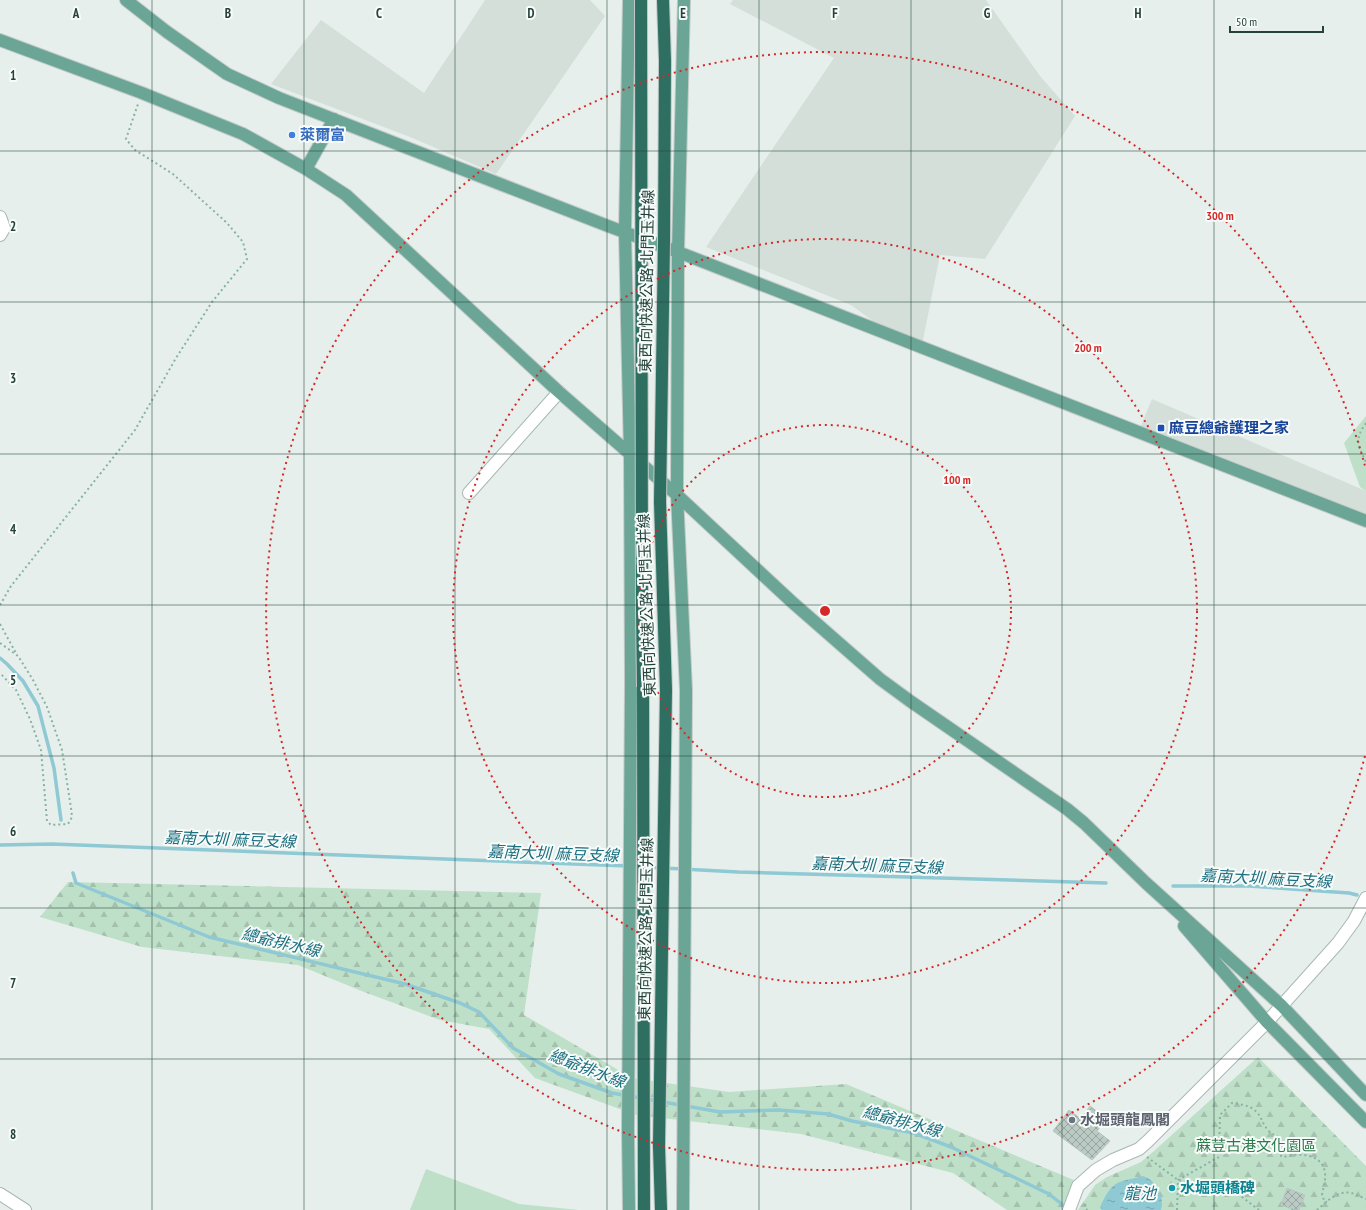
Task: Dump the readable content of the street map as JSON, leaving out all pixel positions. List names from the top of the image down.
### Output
{
  "streets": {
    "highway": ["東西向快速公路 北門玉井線"]
  },
  "water": ["嘉南大圳 麻豆支線", "總爺排水線", "龍池"],
  "parks": ["蔴荳古港文化園區"],
  "places": {
    "other": ["萊爾富", "水堀頭龍鳳閣", "水堀頭橋碑"],
    "transit": ["麻豆總爺護理之家"]
  },
  "scale_bar": "50 m",
  "grid": {
    "columns": [
      "A",
      "B",
      "C",
      "D",
      "E",
      "F",
      "G",
      "H"
    ],
    "rows": [
      "1",
      "2",
      "3",
      "4",
      "5",
      "6",
      "7",
      "8"
    ]
  },
  "rings": ["300 m", "200 m", "100 m"]
}
